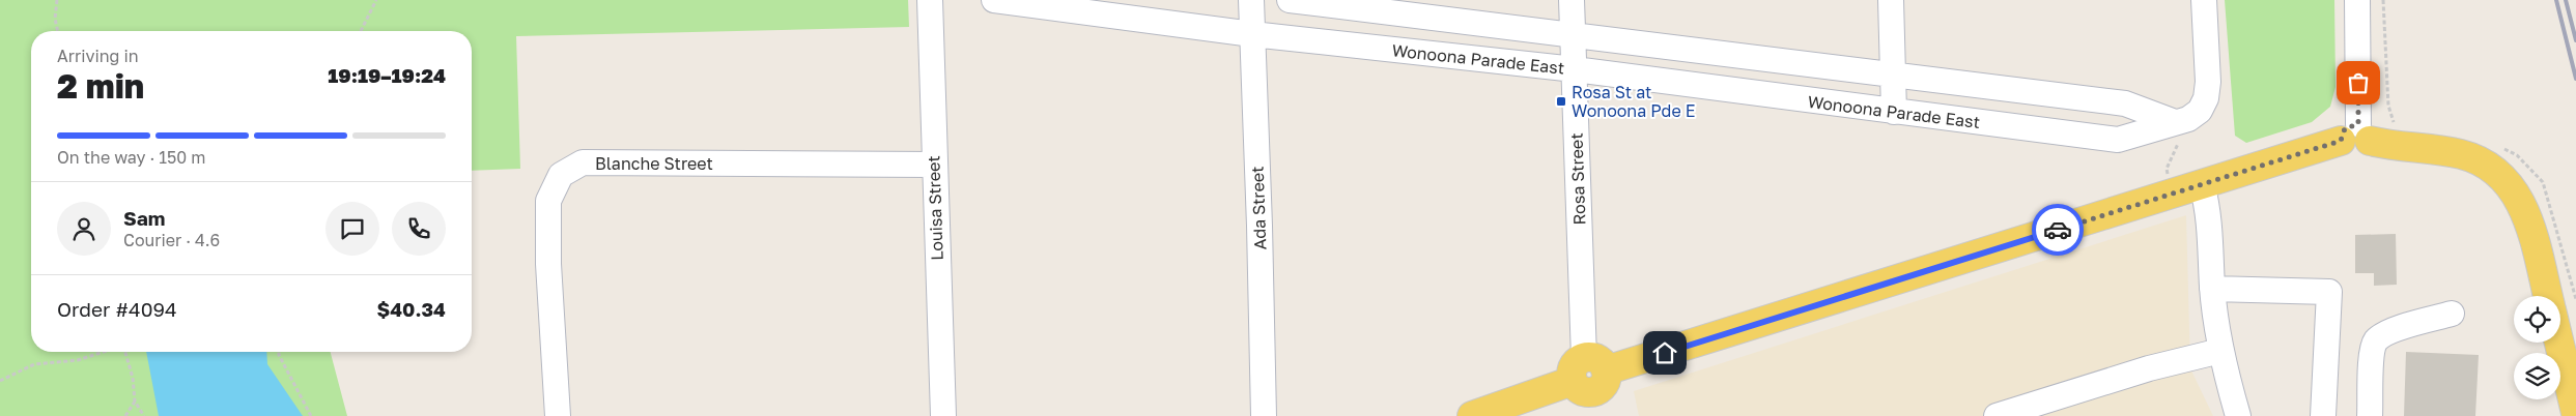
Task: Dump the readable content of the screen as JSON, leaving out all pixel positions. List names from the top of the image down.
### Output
{
  "streets": {
    "street": [
      "Wonoona Parade East",
      "Blanche Street",
      "Rosa Street",
      "Louisa Street",
      "Ada Street"
    ]
  },
  "crossings": [
    ["Wonoona Parade East", "Rosa Street"],
    ["Wonoona Parade East", "Ada Street"],
    ["Blanche Street", "Louisa Street"]
  ],
  "places": {
    "transit": ["Rosa St at Wonoona Pde E"]
  },
  "page": {
    "heading": ["2 min", "Arriving in", "19:19–19:24"],
    "panel": [
      "Sam",
      "Courier · 4.6",
      "Order #4094",
      "$40.34"
    ],
    "bar": "On the way · 150 m"
  }
}
